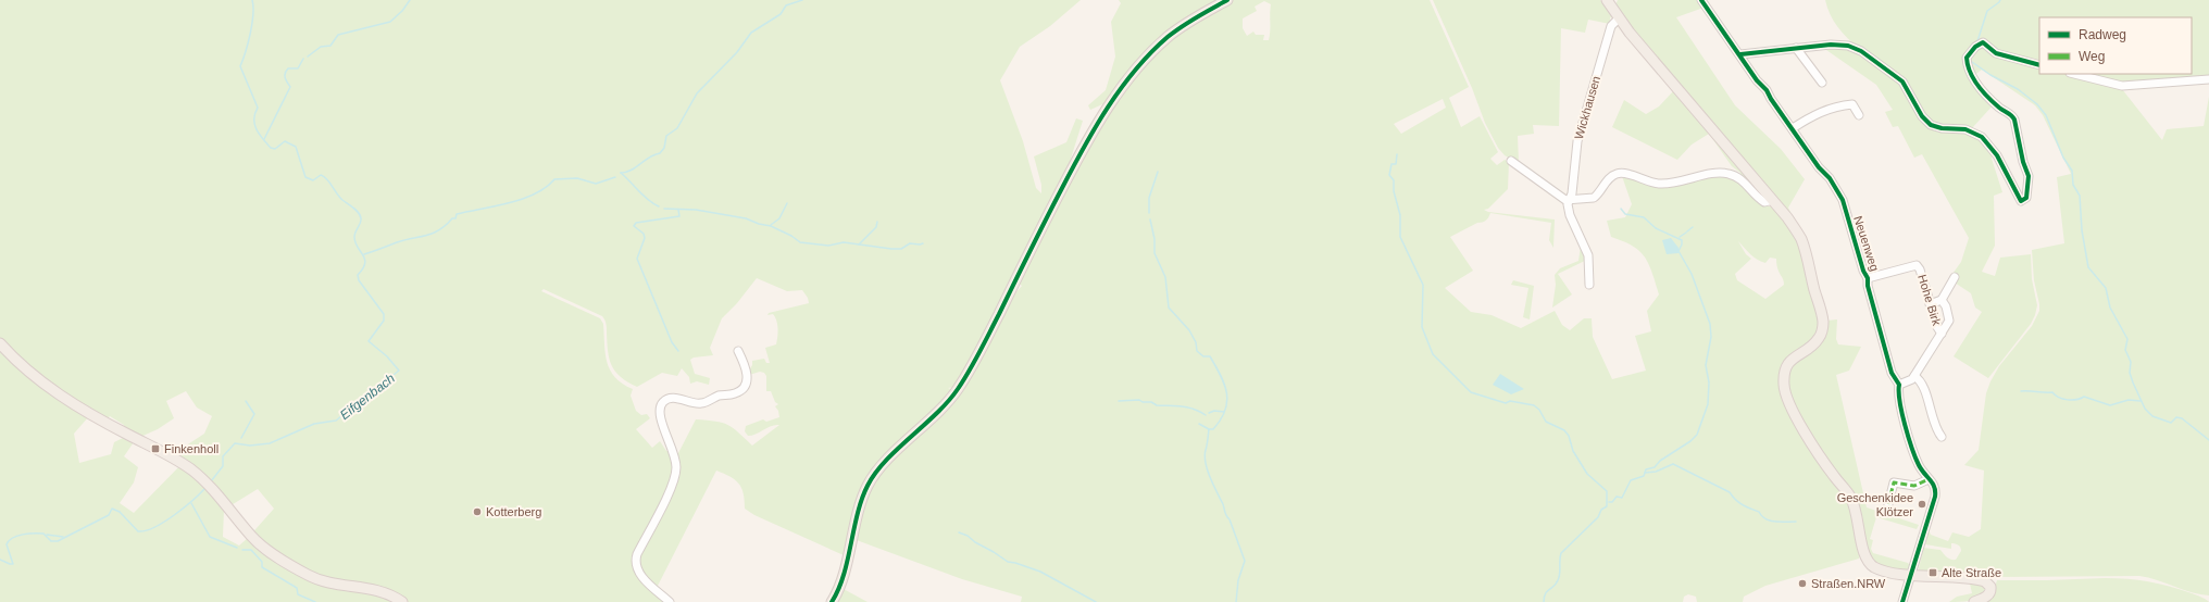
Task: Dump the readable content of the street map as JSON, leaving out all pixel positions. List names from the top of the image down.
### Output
{
  "streets": {
    "street": ["Wickhausen", "Neuenweg", "Hohe Birk"]
  },
  "crossings": [
    ["Neuenweg", "Hohe Birk"]
  ],
  "water": ["Eifgenbach"],
  "places": {
    "transit": ["Finkenholl", "Alte Straße"],
    "other": ["Geschenkidee Klötzer", "Kotterberg", "Straßen.NRW"]
  },
  "legend": ["Radweg", "Weg"]
}
